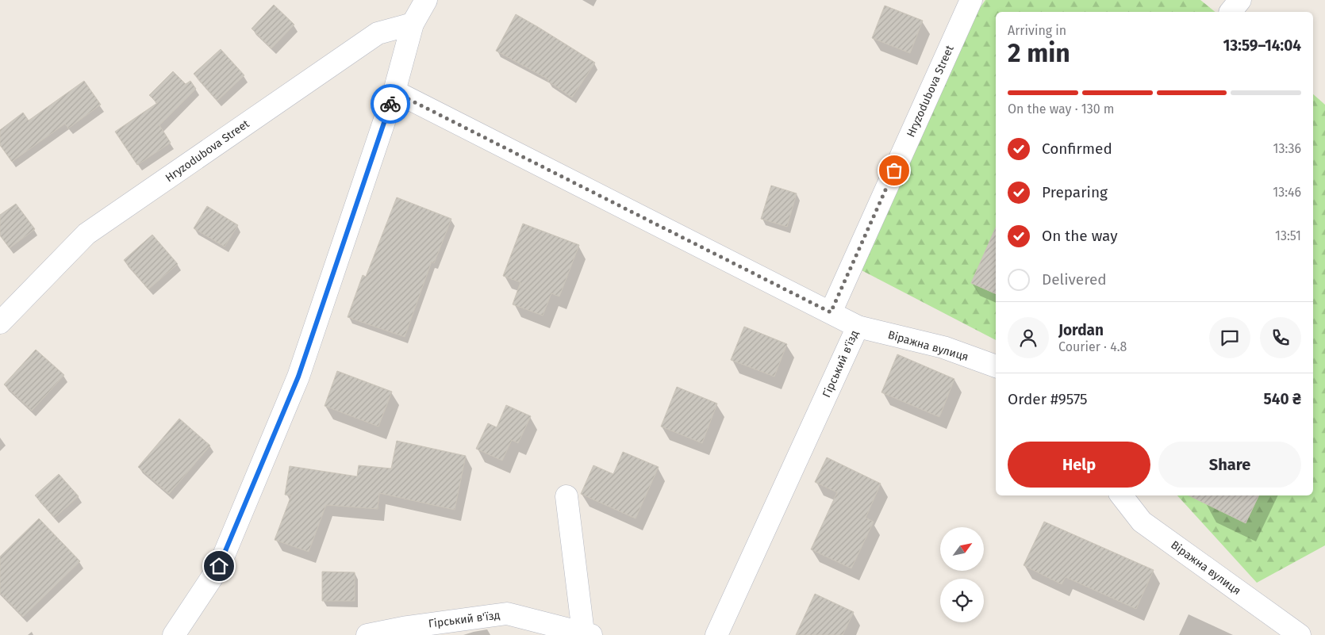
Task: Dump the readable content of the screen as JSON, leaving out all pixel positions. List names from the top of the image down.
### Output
{
  "streets": {
    "street": ["Hryzodubova Street", "Віражна вулиця", "Гірський в'їзд"]
  },
  "crossings": [
    ["Hryzodubova Street", "Гірський в'їзд"],
    ["Віражна вулиця", "Гірський в'їзд"]
  ],
  "north": "top right",
  "page": {
    "heading": ["2 min", "Arriving in", "13:59–14:04"],
    "panel": [
      "Jordan",
      "Courier · 4.8",
      "Order #9575",
      "540 ₴"
    ],
    "bar": "On the way · 130 m",
    "list": [
      ["Confirmed", "13:36"],
      ["Preparing", "13:46"],
      ["On the way", "13:51"],
      "Delivered"
    ],
    "buttons": ["Help", "Share"]
  }
}
